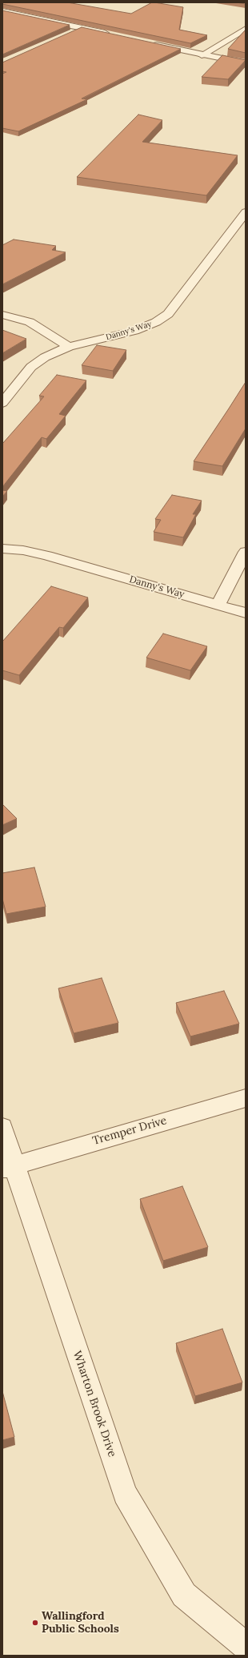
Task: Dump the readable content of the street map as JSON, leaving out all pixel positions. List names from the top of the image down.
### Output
{
  "streets": {
    "street": ["Danny's Way", "Tremper Drive", "Wharton Brook Drive"]
  },
  "crossings": [
    ["Tremper Drive", "Wharton Brook Drive"]
  ],
  "places": ["Wallingford Public Schools"]
}
